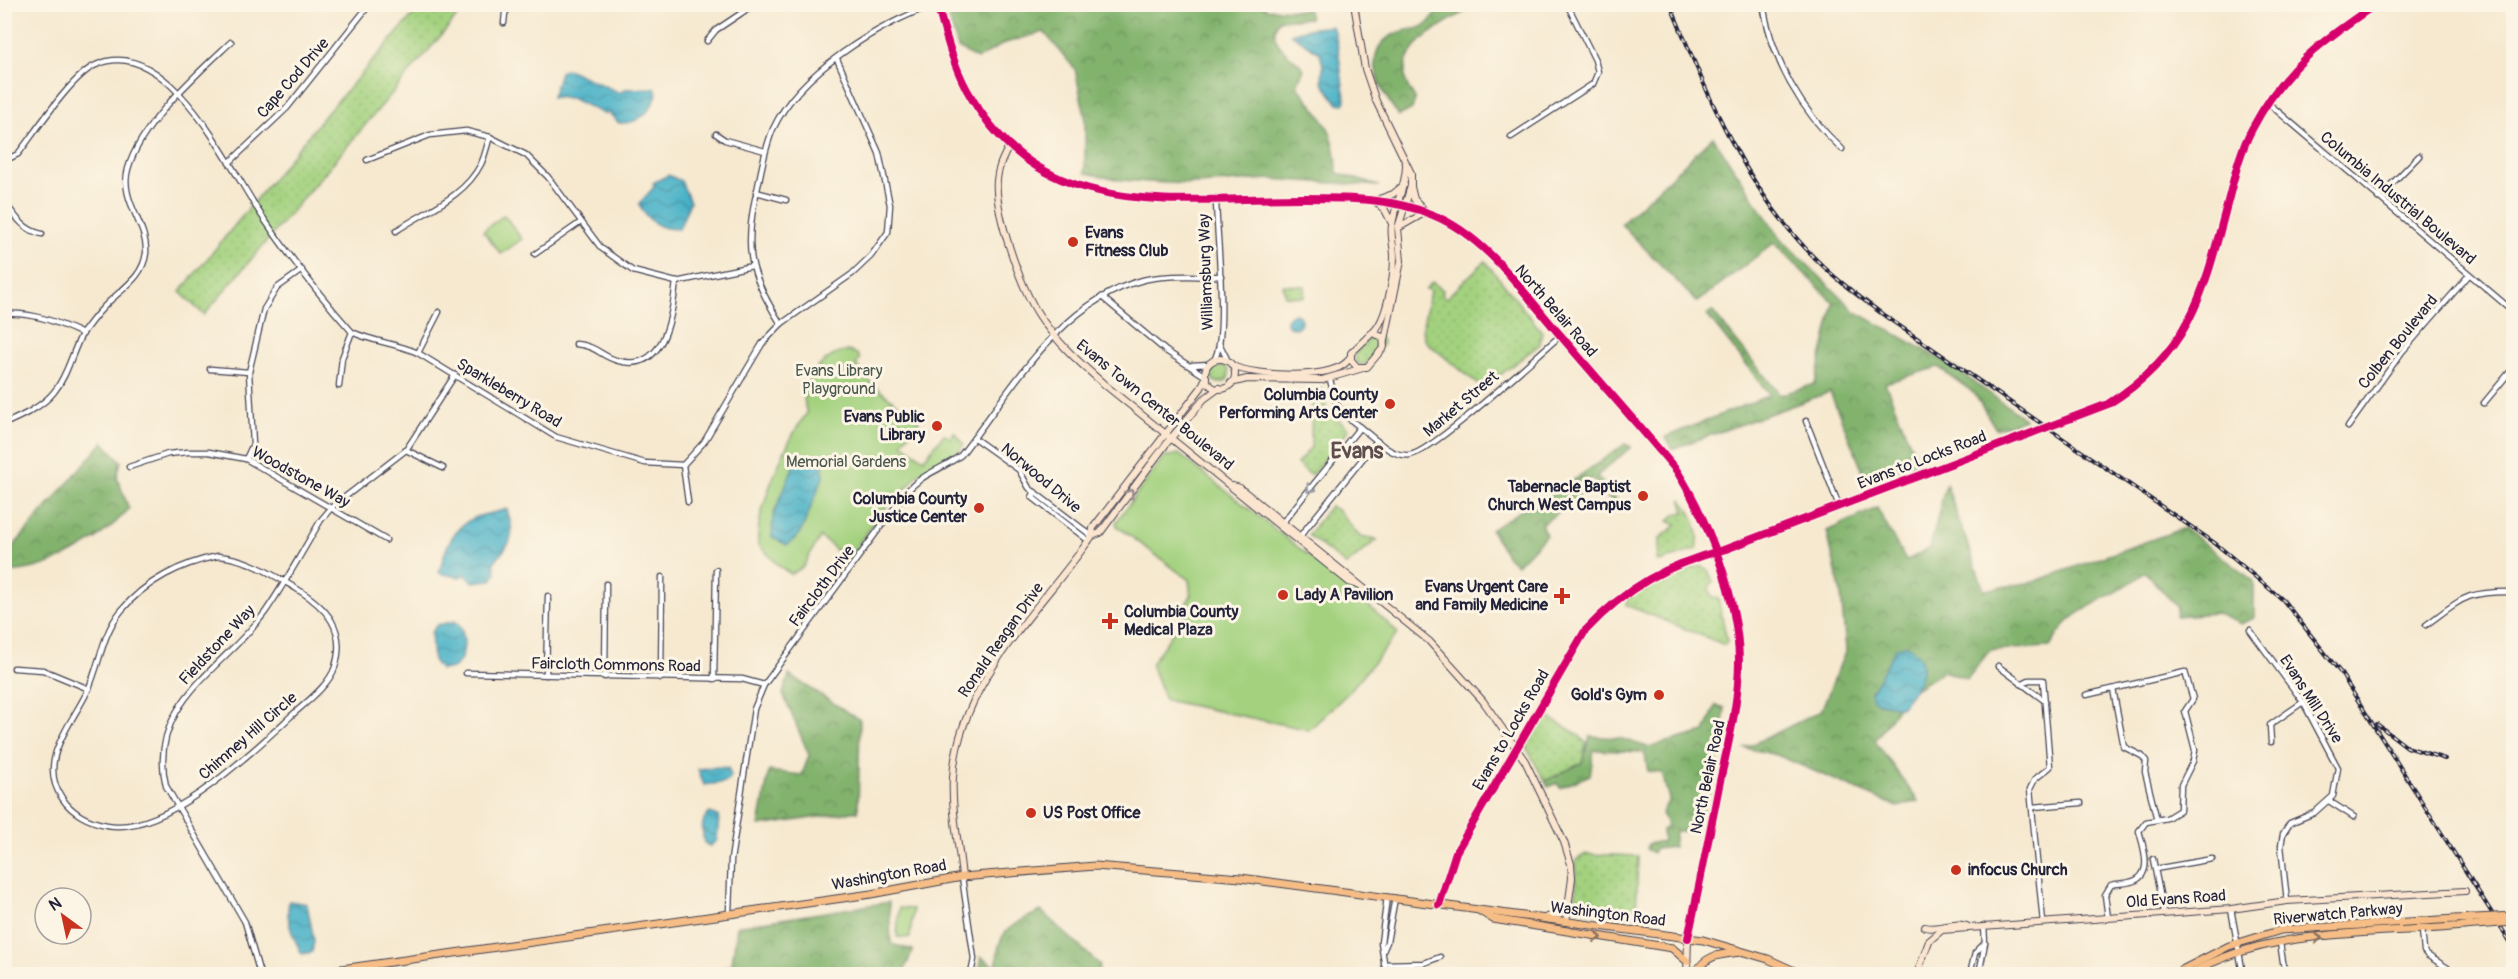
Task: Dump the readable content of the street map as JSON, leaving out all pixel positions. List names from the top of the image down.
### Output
{
  "streets": {
    "main road": ["Washington Road", "Riverwatch Parkway"],
    "street": [
      "Cape Cod Drive",
      "Columbia Industrial Boulevard",
      "Williamsburg Way",
      "North Belair Road",
      "Colben Boulevard",
      "Sparkleberry Road",
      "Market Street",
      "Evans Town Center Boulevard",
      "Evans to Locks Road",
      "Woodstone Way",
      "Norwood Drive",
      "Faircloth Drive",
      "Ronald Reagan Drive",
      "Fieldstone Way",
      "Faircloth Commons Road",
      "Evans Mill Drive",
      "Chimney Hill Circle",
      "Old Evans Road"
    ]
  },
  "crossings": [
    ["Columbia Industrial Boulevard", "Colben Boulevard"],
    ["Columbia Industrial Boulevard", "Evans to Locks Road"],
    ["Williamsburg Way", "North Belair Road"],
    ["Williamsburg Way", "Faircloth Drive"],
    ["Williamsburg Way", "Ronald Reagan Drive"],
    ["North Belair Road", "Market Street"],
    ["North Belair Road", "Evans Town Center Boulevard"],
    ["North Belair Road", "Evans to Locks Road"],
    ["North Belair Road", "Faircloth Drive"],
    ["North Belair Road", "Ronald Reagan Drive"],
    ["North Belair Road", "Washington Road"],
    ["Sparkleberry Road", "Fieldstone Way"],
    ["Market Street", "Ronald Reagan Drive"],
    ["Evans Town Center Boulevard", "Evans to Locks Road"],
    ["Evans Town Center Boulevard", "Faircloth Drive"],
    ["Evans Town Center Boulevard", "Ronald Reagan Drive"],
    ["Evans to Locks Road", "Washington Road"],
    ["Woodstone Way", "Fieldstone Way"],
    ["Norwood Drive", "Faircloth Drive"],
    ["Norwood Drive", "Ronald Reagan Drive"],
    ["Faircloth Drive", "Ronald Reagan Drive"],
    ["Faircloth Drive", "Faircloth Commons Road"],
    ["Faircloth Drive", "Washington Road"],
    ["Ronald Reagan Drive", "Washington Road"],
    ["Fieldstone Way", "Chimney Hill Circle"]
  ],
  "districts": ["Evans"],
  "parks": ["Evans Library Playground", "Memorial Gardens"],
  "places": {
    "other": [
      "Evans Fitness Club",
      "Columbia County Performing Arts Center",
      "Evans Public Library",
      "Tabernacle Baptist Church West Campus",
      "Columbia County Justice Center",
      "Lady A Pavilion",
      "Gold's Gym",
      "US Post Office",
      "infocus Church"
    ],
    "health": ["Evans Urgent Care and Family Medicine", "Columbia County Medical Plaza"]
  },
  "north": "top left"
}
